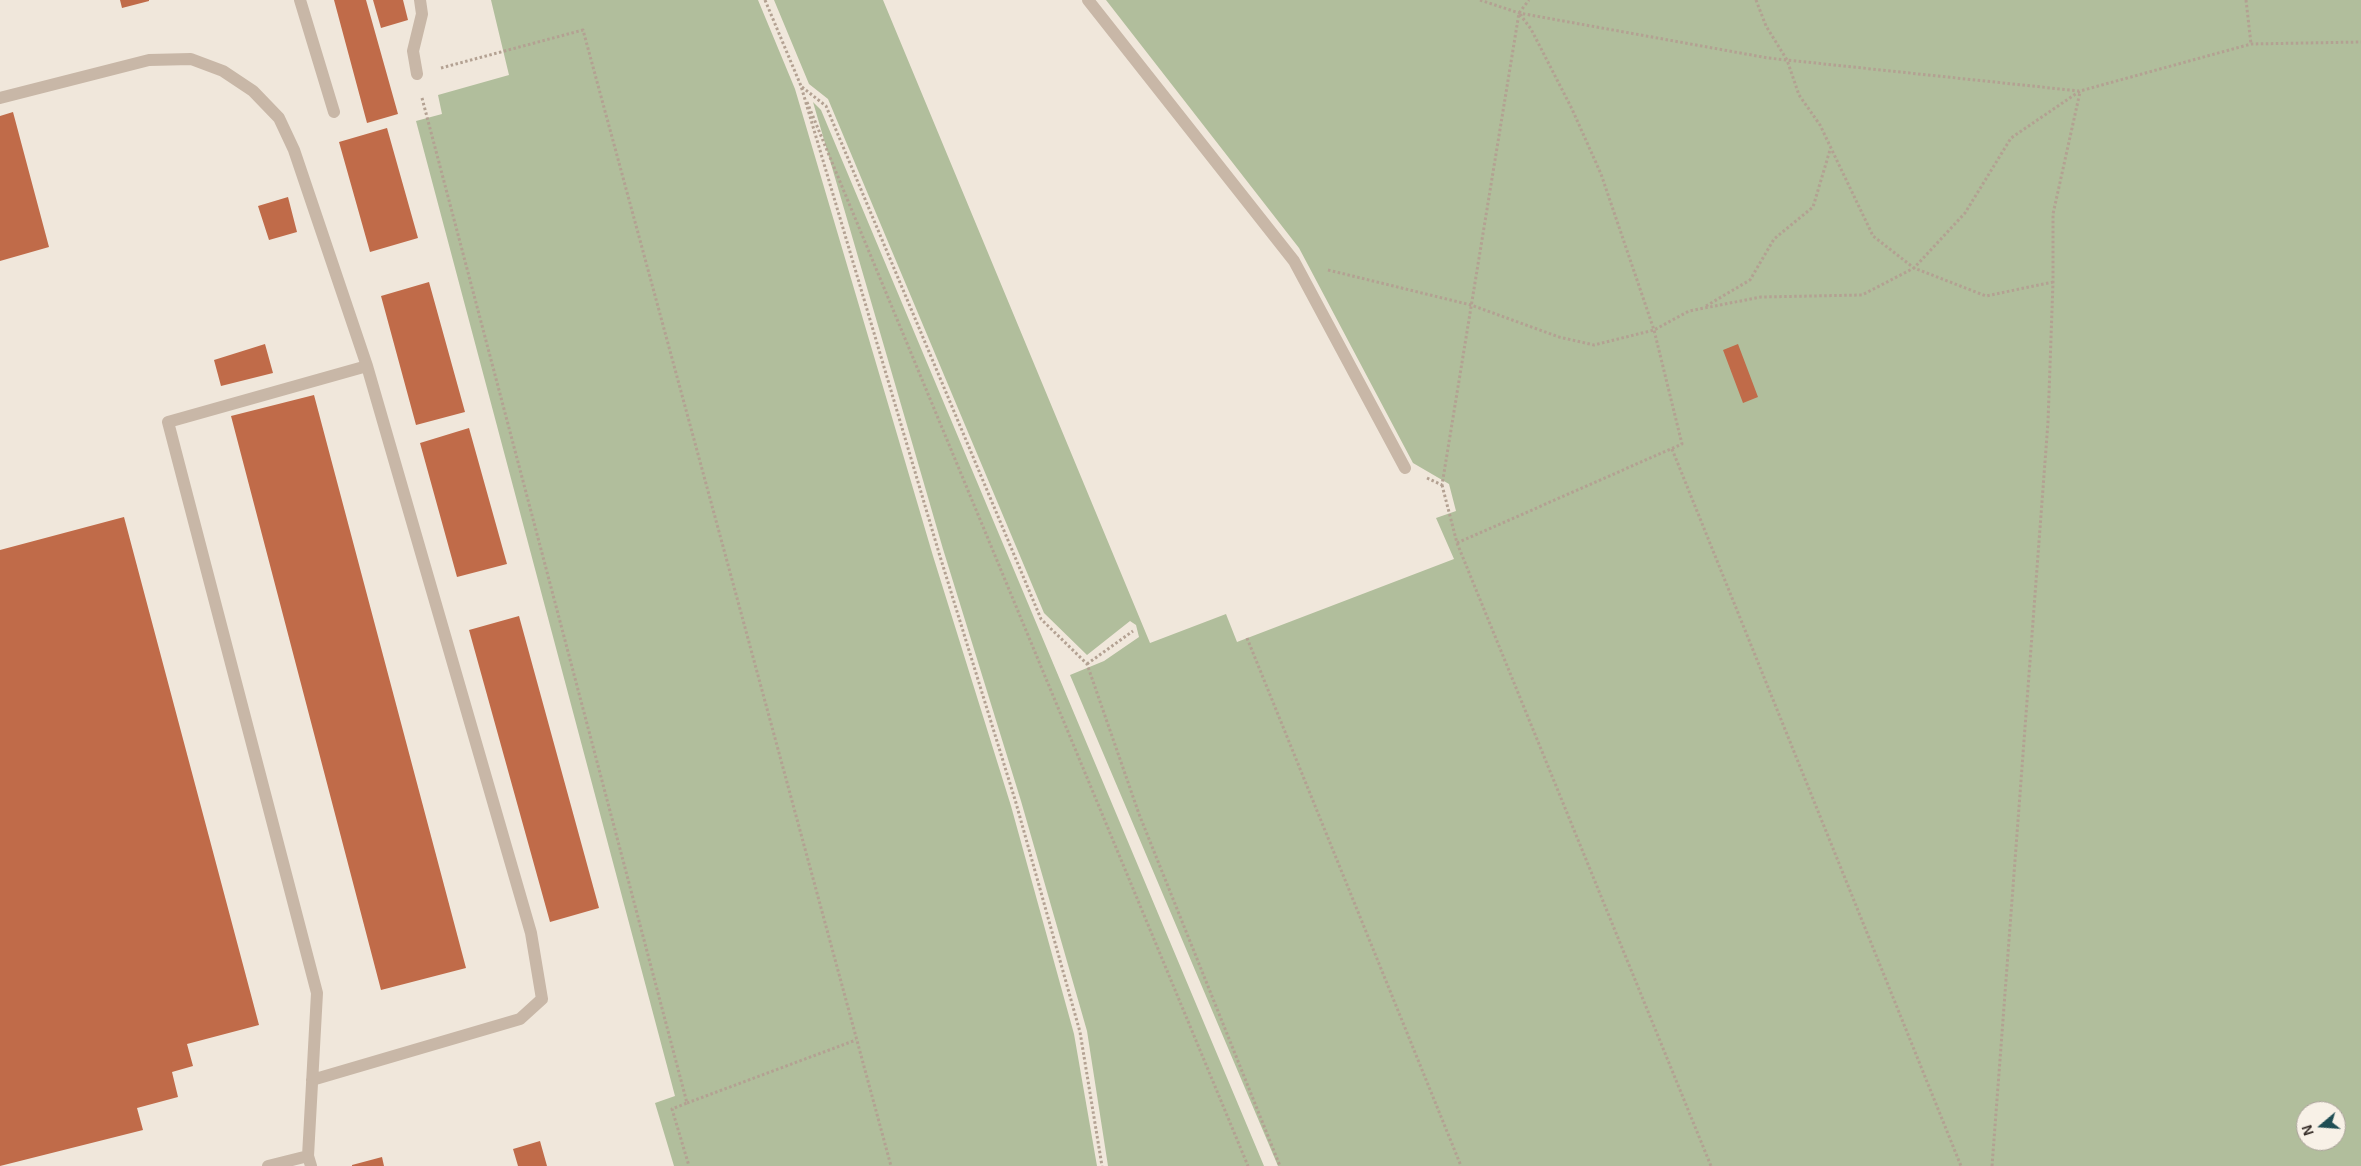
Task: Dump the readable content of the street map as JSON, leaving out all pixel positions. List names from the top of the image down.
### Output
{
  "north": "left"
}
